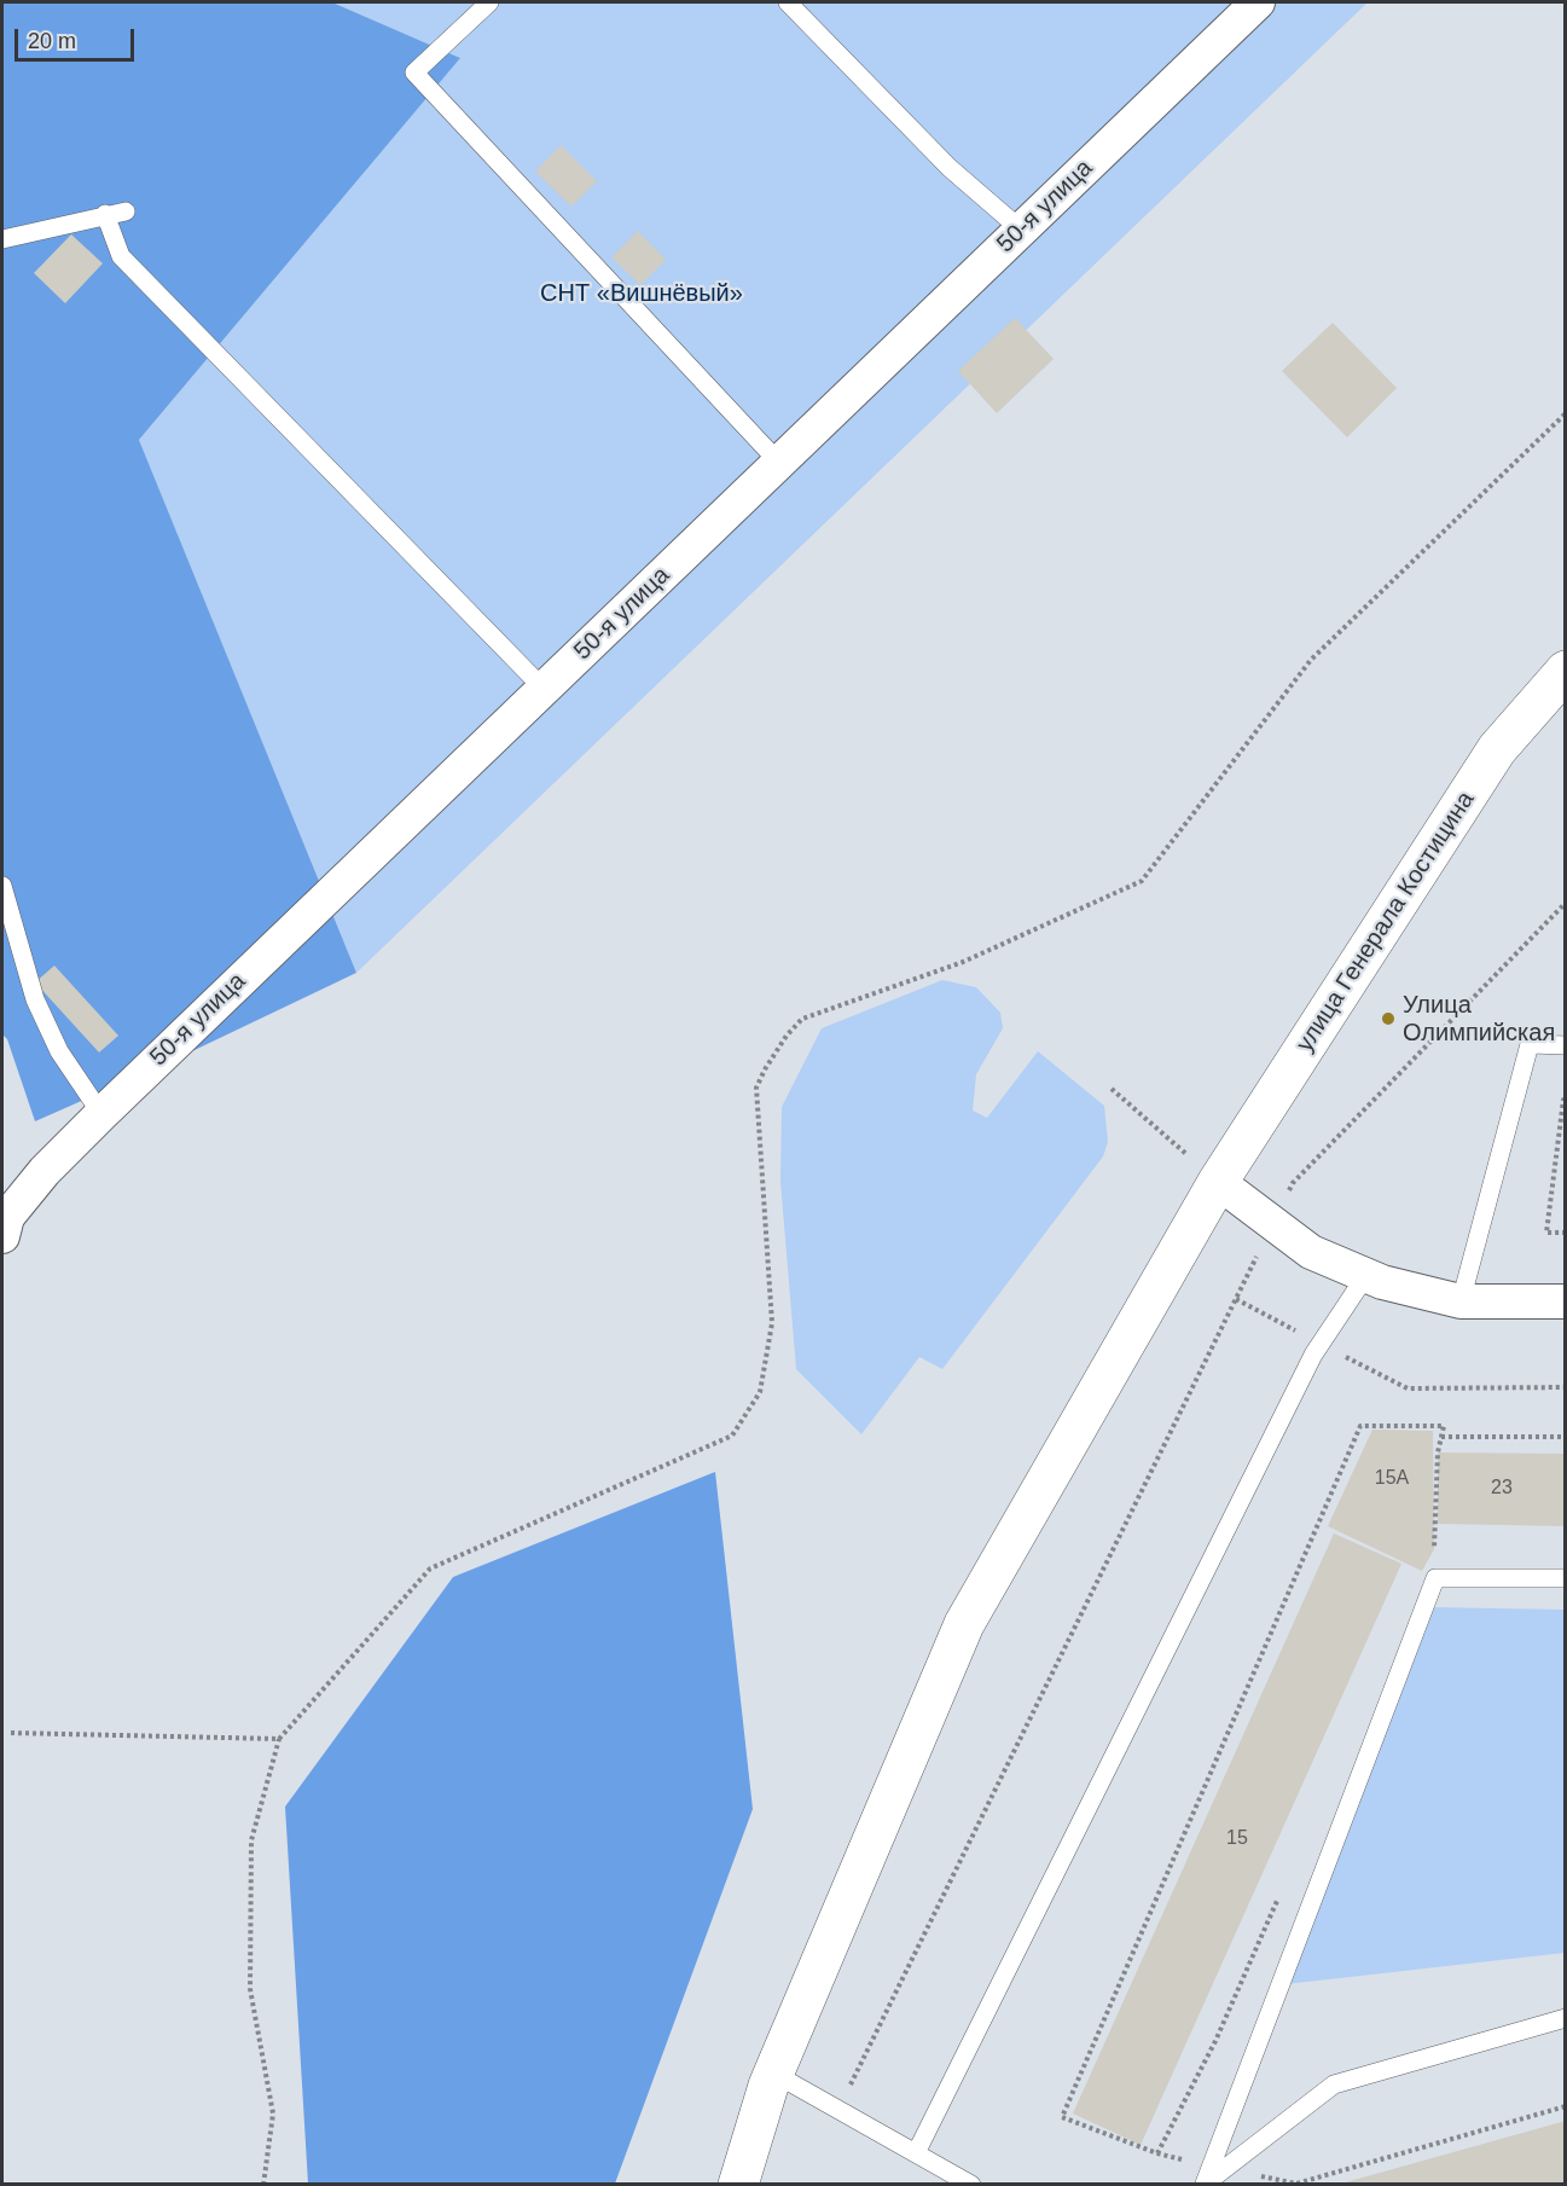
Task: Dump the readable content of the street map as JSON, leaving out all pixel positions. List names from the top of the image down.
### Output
{
  "streets": {
    "street": ["50-я улица", "улица Генерала Костицина"]
  },
  "parks": ["СНТ «Вишнёвый»"],
  "places": ["Улица Олимпийская"],
  "house_numbers": ["15А", "23", "15"],
  "scale_bar": "20 m"
}
